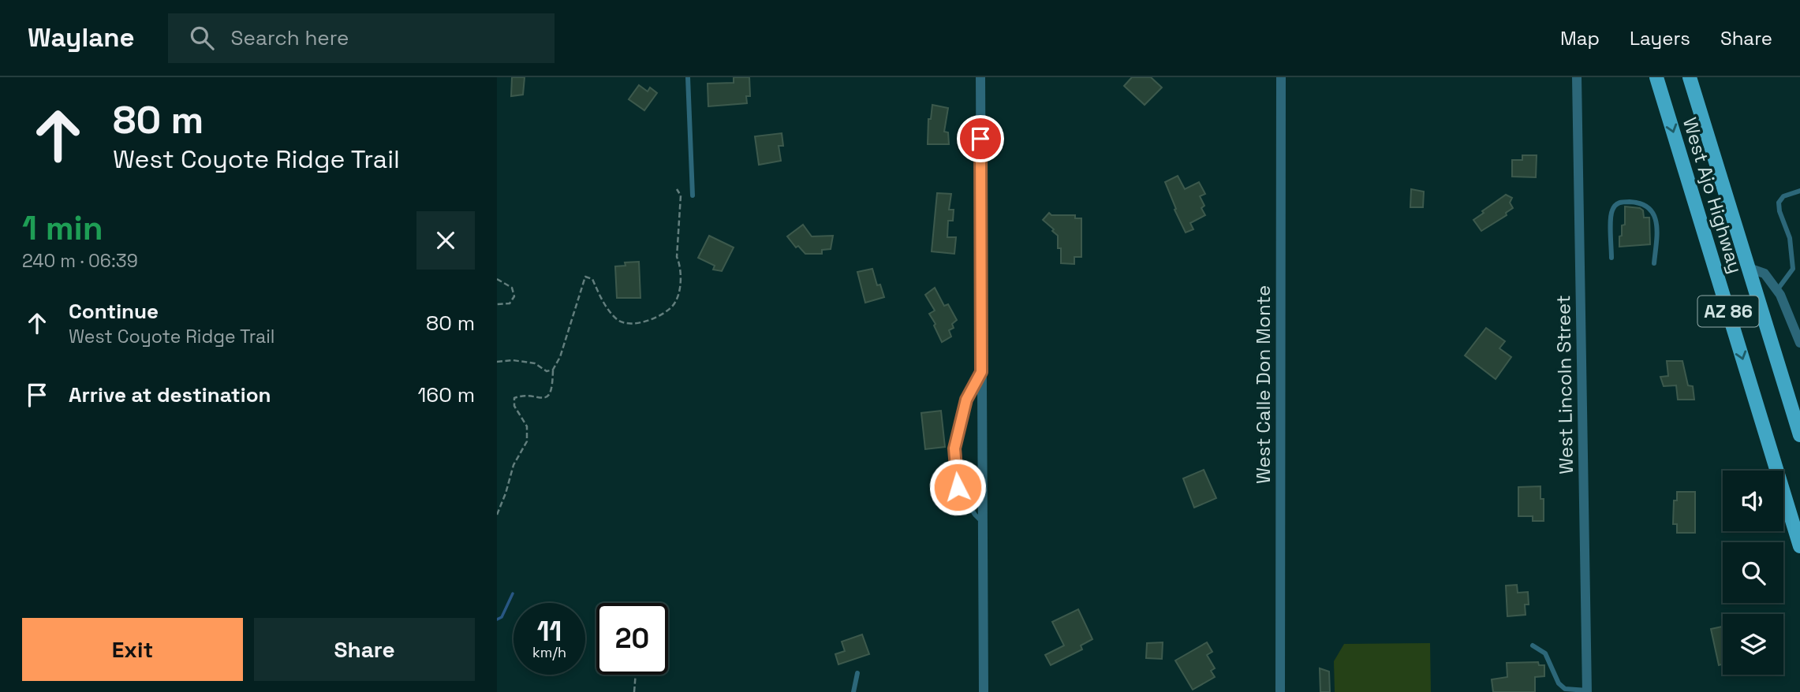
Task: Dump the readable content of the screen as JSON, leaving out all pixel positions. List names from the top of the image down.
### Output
{
  "streets": {
    "main road": ["West Ajo Highway", "AZ 86"],
    "street": ["West Calle Don Monte", "West Lincoln Street"]
  },
  "page": {
    "header": "Waylane",
    "search": "Search here",
    "nav": ["Map", "Layers", "Share"],
    "turn": ["80 m", "West Coyote Ridge Trail"],
    "heading": ["1 min", "240 m · 06:39"],
    "list": [
      {
        "name": "Continue",
        "note": "West Coyote Ridge Trail",
        "value": "80 m"
      },
      {
        "name": "Arrive at destination",
        "value": "160 m"
      }
    ],
    "speed": "11 km/h",
    "limit": "20",
    "buttons": ["Exit", "Share"]
  }
}
